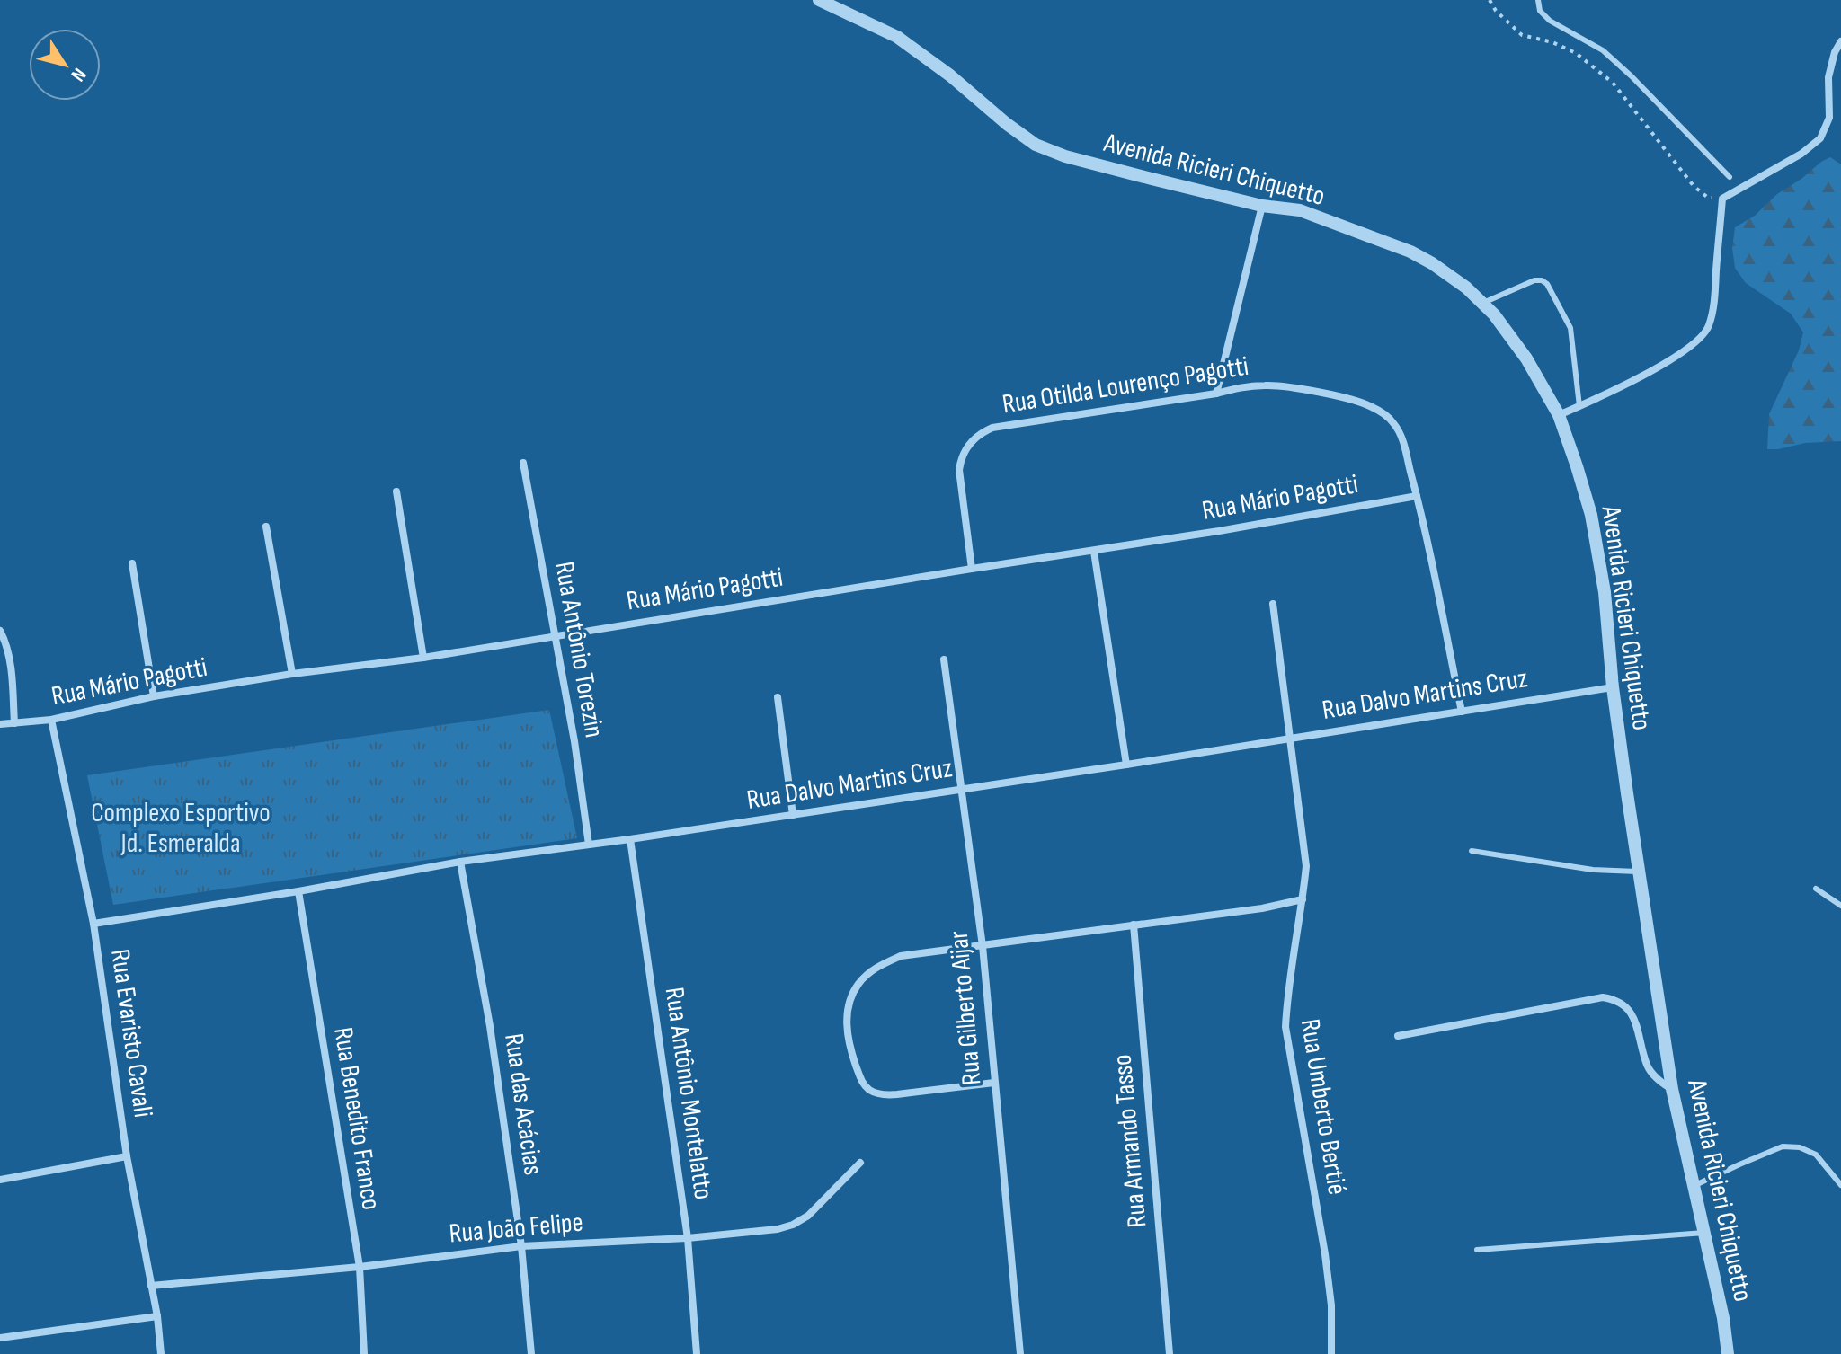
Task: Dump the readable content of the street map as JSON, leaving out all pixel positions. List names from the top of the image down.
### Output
{
  "streets": {
    "street": [
      "Avenida Ricieri Chiquetto",
      "Rua Otilda Lourenço Pagotti",
      "Rua Mário Pagotti",
      "Rua Antônio Torezin",
      "Rua Dalvo Martins Cruz",
      "Rua Gilberto Aijar",
      "Rua Evaristo Cavali",
      "Rua Antônio Montelatto",
      "Rua das Acácias",
      "Rua Umberto Bertié",
      "Rua Benedito Franco",
      "Rua Armando Tasso",
      "Rua João Felipe"
    ]
  },
  "crossings": [
    ["Avenida Ricieri Chiquetto", "Rua Dalvo Martins Cruz"],
    ["Rua Otilda Lourenço Pagotti", "Rua Mário Pagotti"],
    ["Rua Mário Pagotti", "Rua Antônio Torezin"],
    ["Rua Mário Pagotti", "Rua Evaristo Cavali"],
    ["Rua Antônio Torezin", "Rua Dalvo Martins Cruz"],
    ["Rua Dalvo Martins Cruz", "Rua Gilberto Aijar"],
    ["Rua Dalvo Martins Cruz", "Rua Evaristo Cavali"],
    ["Rua Dalvo Martins Cruz", "Rua Antônio Montelatto"],
    ["Rua Dalvo Martins Cruz", "Rua das Acácias"],
    ["Rua Dalvo Martins Cruz", "Rua Umberto Bertié"],
    ["Rua Dalvo Martins Cruz", "Rua Benedito Franco"],
    ["Rua Evaristo Cavali", "Rua João Felipe"],
    ["Rua Antônio Montelatto", "Rua João Felipe"],
    ["Rua das Acácias", "Rua João Felipe"],
    ["Rua Benedito Franco", "Rua João Felipe"]
  ],
  "parks": ["Complexo Esportivo Jd. Esmeralda"],
  "north": "bottom right"
}
